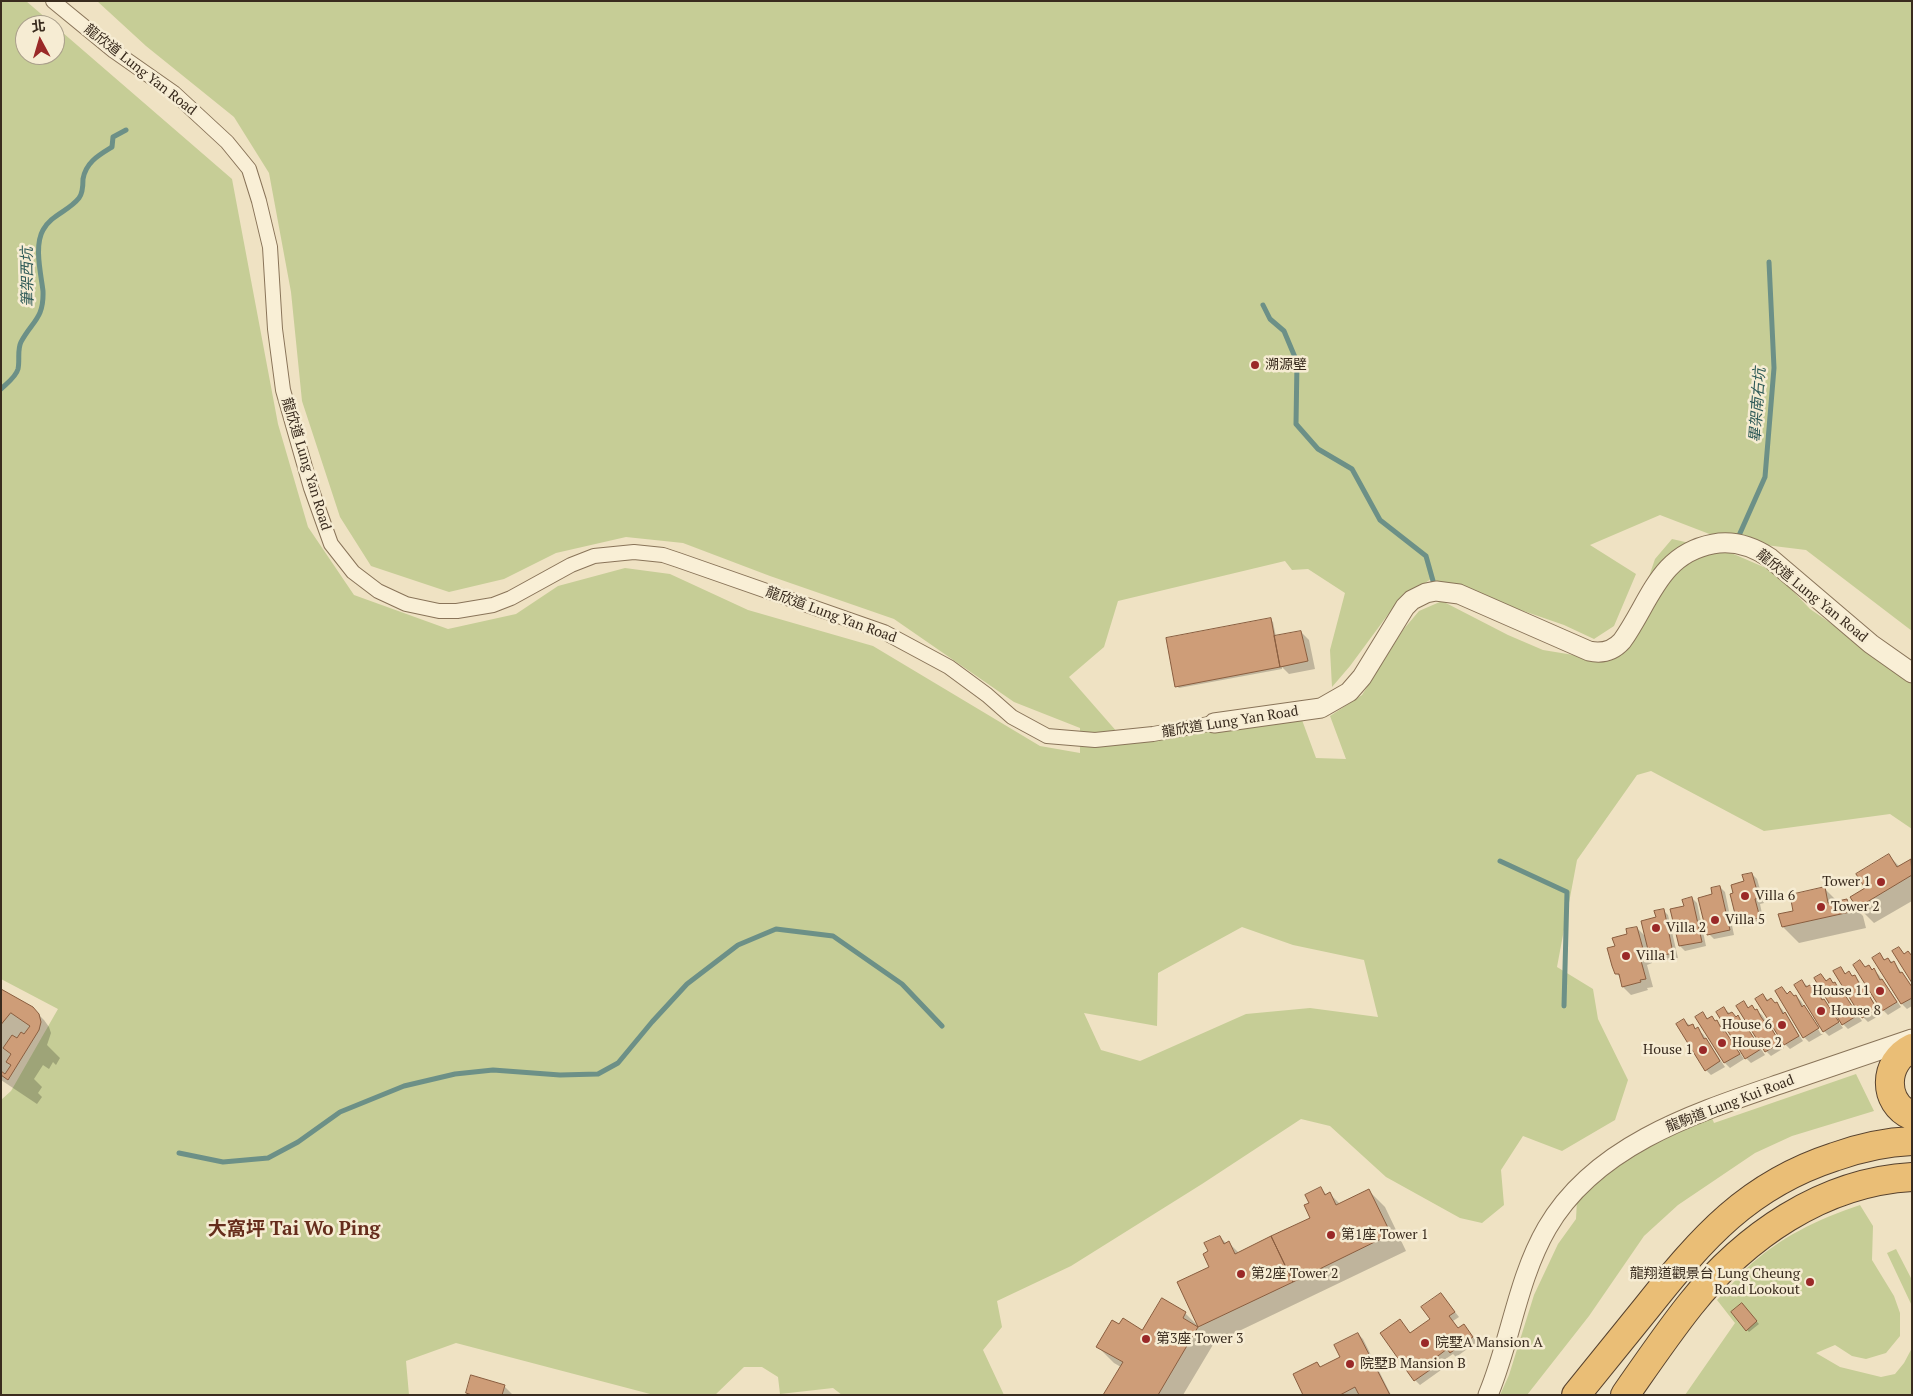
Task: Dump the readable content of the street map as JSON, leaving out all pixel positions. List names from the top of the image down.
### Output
{
  "streets": {
    "street": ["龍欣道 Lung Yan Road", "龍駒道 Lung Kui Road"]
  },
  "districts": ["大窩坪 Tai Wo Ping"],
  "water": ["筆架西坑", "畢架南右坑"],
  "places": [
    "溯源壁",
    "Tower 1",
    "Villa 6",
    "Tower 2",
    "Villa 5",
    "Villa 2",
    "Villa 1",
    "House 11",
    "House 8",
    "House 6",
    "House 2",
    "House 1",
    "第1座 Tower 1",
    "第2座 Tower 2",
    "龍翔道觀景台 Lung Cheung Road Lookout",
    "第3座 Tower 3",
    "院墅A Mansion A",
    "院墅B Mansion B"
  ],
  "north": "top"
}
